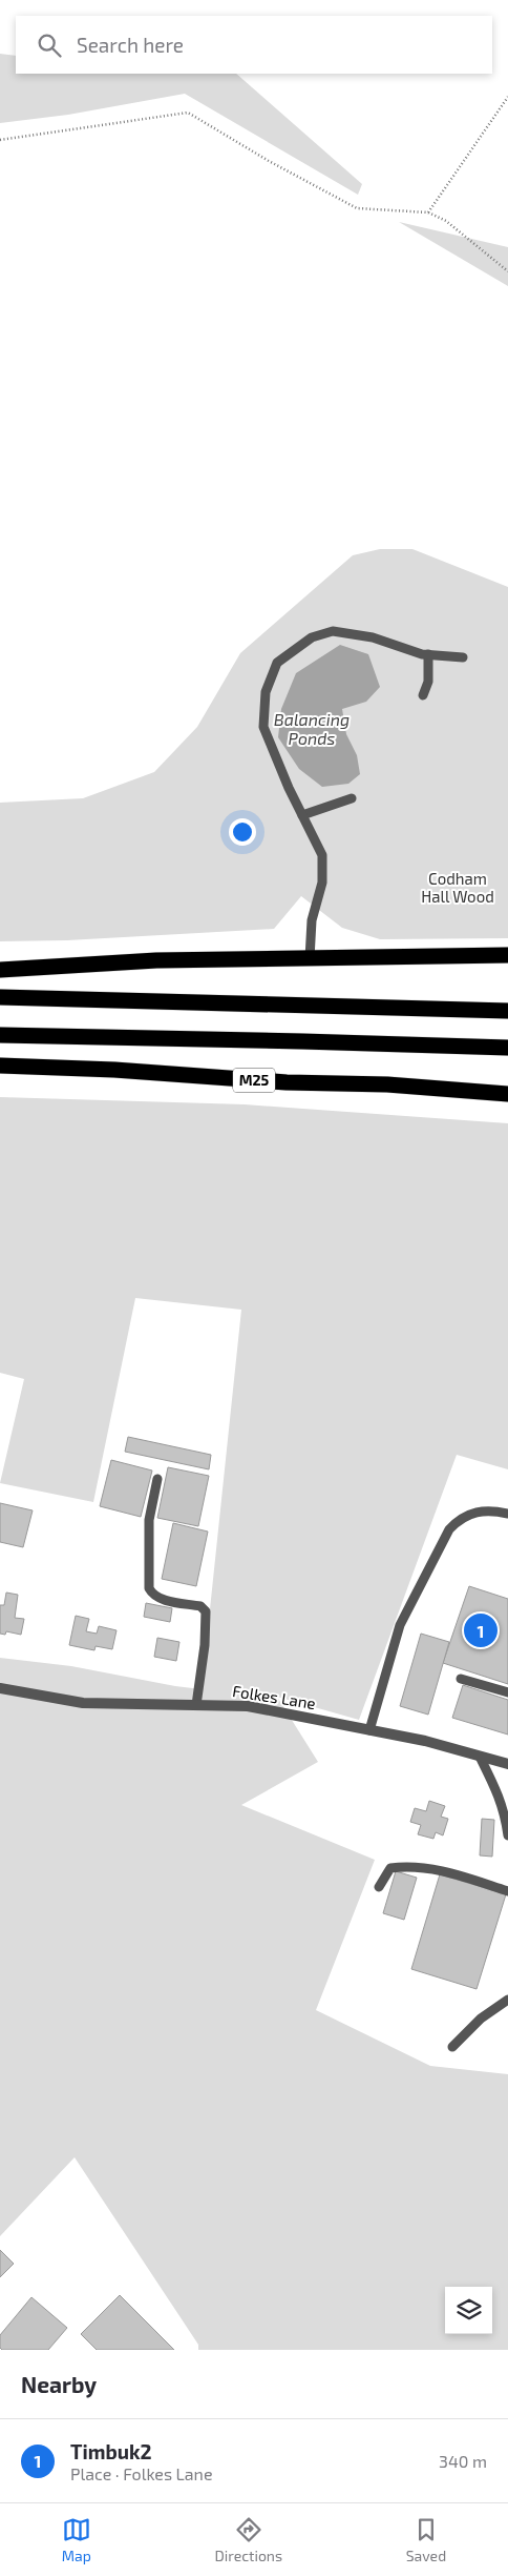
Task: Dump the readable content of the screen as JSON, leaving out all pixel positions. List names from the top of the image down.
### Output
{
  "streets": {
    "highway": ["M25"],
    "street": ["Folkes Lane"]
  },
  "water": ["Balancing Ponds"],
  "parks": ["Codham Hall Wood"],
  "page": {
    "search": "Search here",
    "pins": "1",
    "heading": "Nearby",
    "list": [
      {
        "mark": "1",
        "name": "Timbuk2",
        "note": "Place · Folkes Lane",
        "value": "340 m"
      }
    ],
    "nav": ["Map", "Directions", "Saved"]
  }
}
